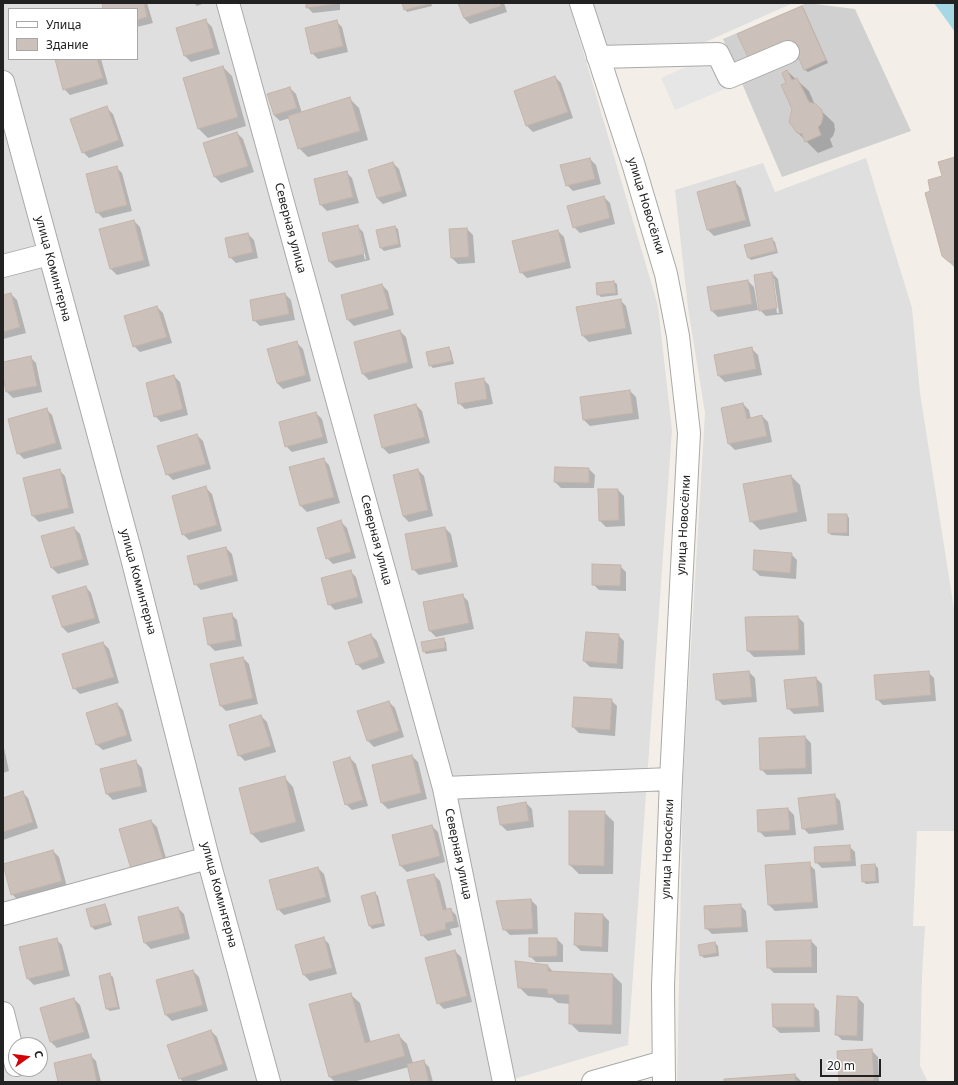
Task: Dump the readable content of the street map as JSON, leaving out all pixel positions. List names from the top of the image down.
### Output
{
  "streets": {
    "street": ["улица Новосёлки", "Северная улица", "улица Коминтерна"]
  },
  "legend": ["Улица", "Здание"],
  "scale_bar": "20 m",
  "north": "right"
}
